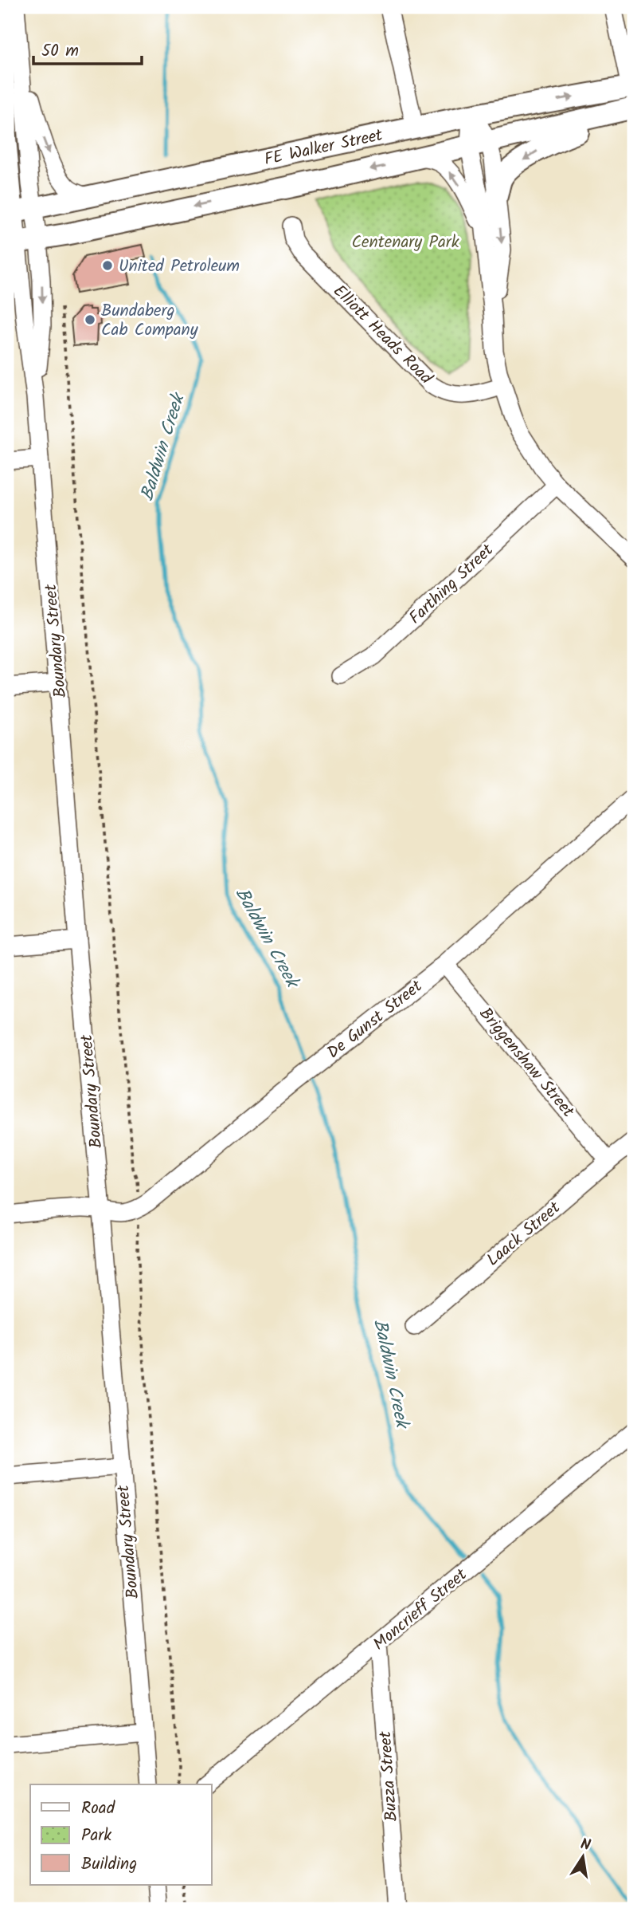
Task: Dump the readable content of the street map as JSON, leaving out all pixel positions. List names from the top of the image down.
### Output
{
  "streets": {
    "main road": ["FE Walker Street"],
    "street": [
      "Elliott Heads Road",
      "Farthing Street",
      "Boundary Street",
      "De Gunst Street",
      "Briggenshaw Street",
      "Laack Street",
      "Moncrieff Street",
      "Buzza Street"
    ]
  },
  "crossings": [
    ["FE Walker Street", "Boundary Street"],
    ["Boundary Street", "De Gunst Street"],
    ["De Gunst Street", "Briggenshaw Street"],
    ["Briggenshaw Street", "Laack Street"],
    ["Moncrieff Street", "Buzza Street"]
  ],
  "water": ["Baldwin Creek"],
  "parks": ["Centenary Park"],
  "places": ["United Petroleum", "Bundaberg Cab Company"],
  "legend": ["Road", "Park", "Building"],
  "scale_bar": "50 m",
  "north": "top"
}
